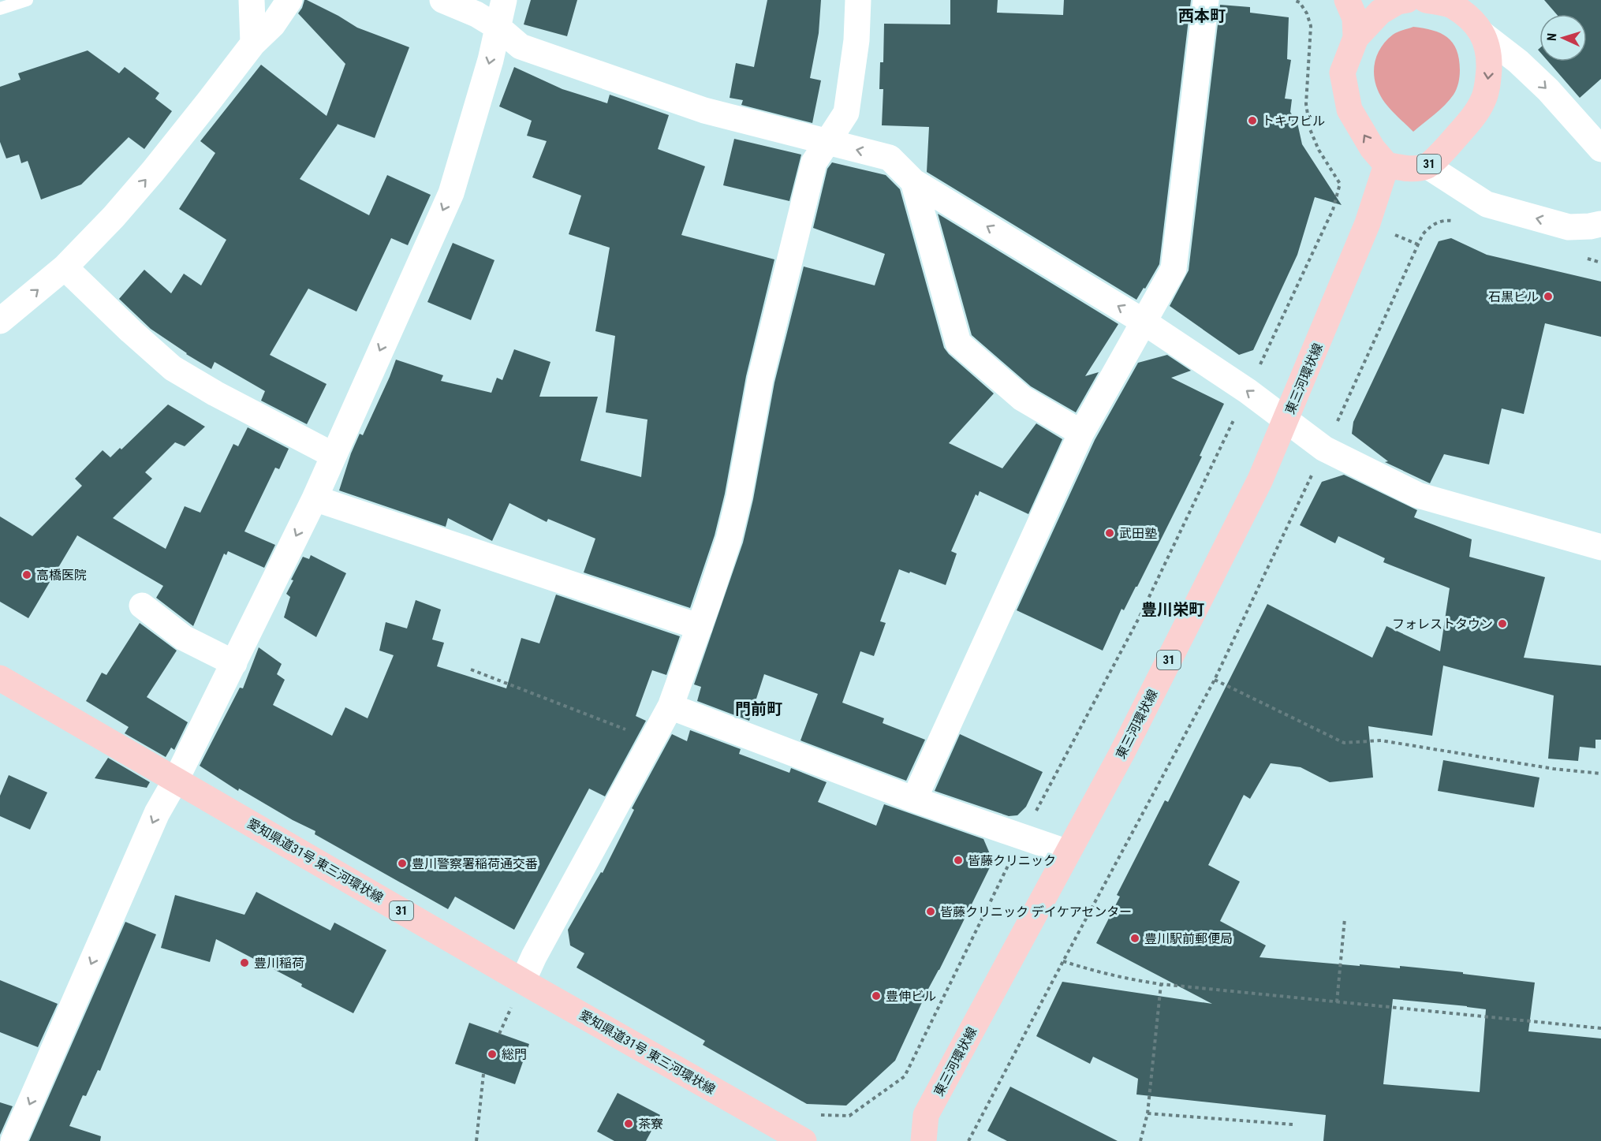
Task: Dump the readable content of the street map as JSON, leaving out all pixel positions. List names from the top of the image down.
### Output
{
  "streets": {
    "main road": ["31", "東三河環状線", "愛知県道31号 東三河環状線"]
  },
  "crossings": [
    ["31", "東三河環状線"]
  ],
  "districts": ["西本町", "豊川栄町", "門前町"],
  "places": [
    "トキワビル",
    "石黒ビル",
    "武田塾",
    "高橋医院",
    "フォレストタウン",
    "皆藤クリニック",
    "豊川警察署稲荷通交番",
    "皆藤クリニック デイケアセンター",
    "豊川駅前郵便局",
    "豊川稲荷",
    "豊伸ビル",
    "総門",
    "茶寮"
  ],
  "north": "left"
}
